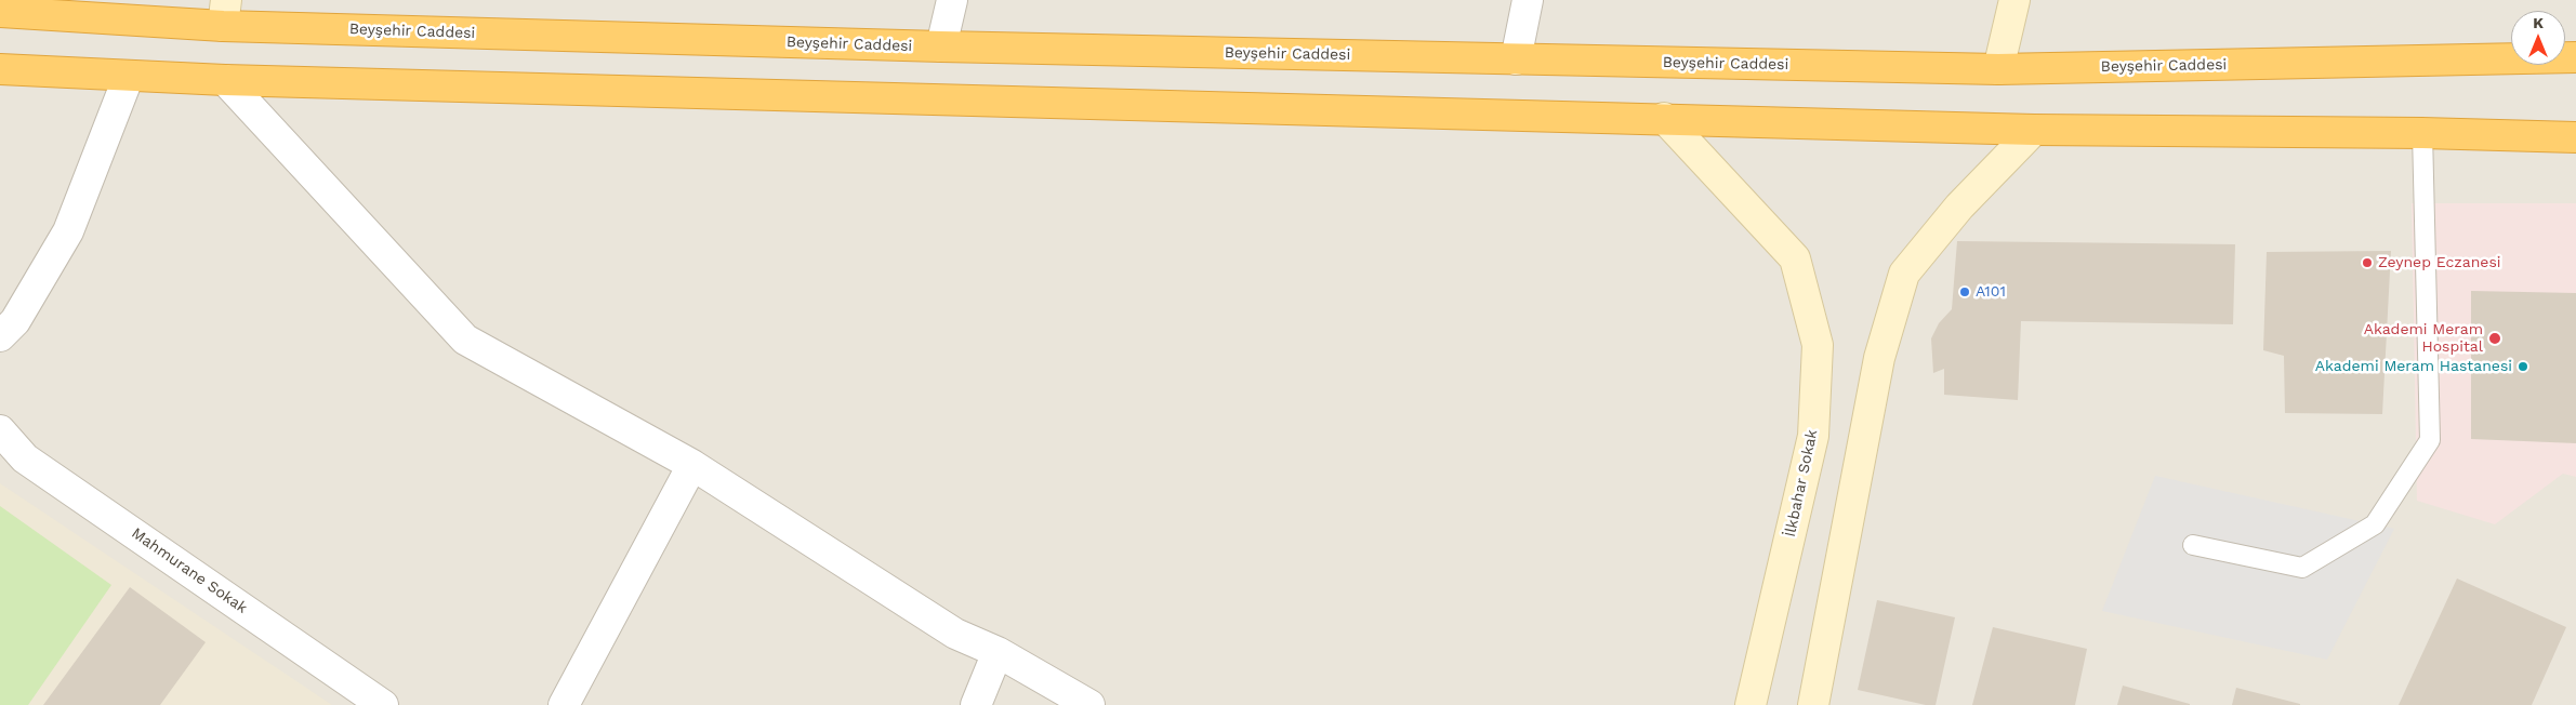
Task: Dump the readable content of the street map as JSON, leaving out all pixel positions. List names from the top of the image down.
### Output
{
  "streets": {
    "highway": ["Beyşehir Caddesi"],
    "street": ["İlkbahar Sokak", "Mahmurane Sokak"]
  },
  "places": [
    "Zeynep Eczanesi",
    "A101",
    "Akademi Meram Hospital",
    "Akademi Meram Hastanesi"
  ],
  "north": "top"
}
